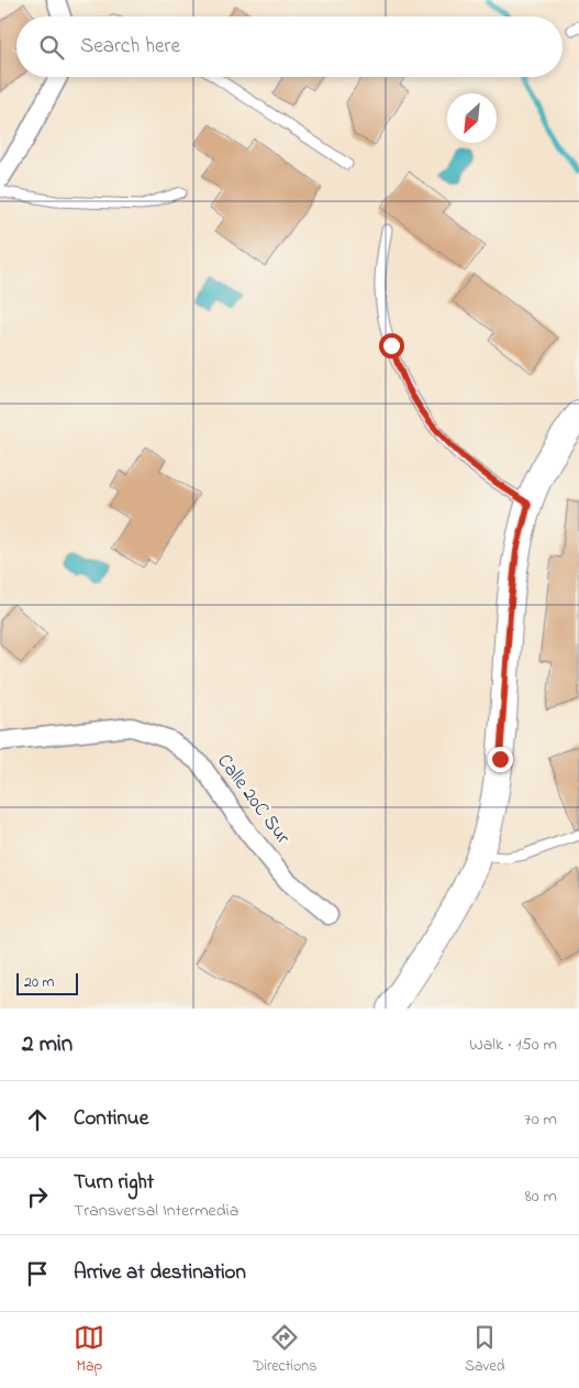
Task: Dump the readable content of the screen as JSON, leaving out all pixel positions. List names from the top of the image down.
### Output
{
  "streets": {
    "street": ["Calle 20C Sur"]
  },
  "scale_bar": "20 m",
  "north": "bottom left",
  "page": {
    "search": "Search here",
    "scale": "20 m",
    "heading": ["2 min", "Walk · 150 m"],
    "list": [
      ["Continue", "70 m"],
      ["Turn right", "Transversal Intermedia", "80 m"],
      "Arrive at destination"
    ],
    "nav": ["Map", "Directions", "Saved"]
  }
}
